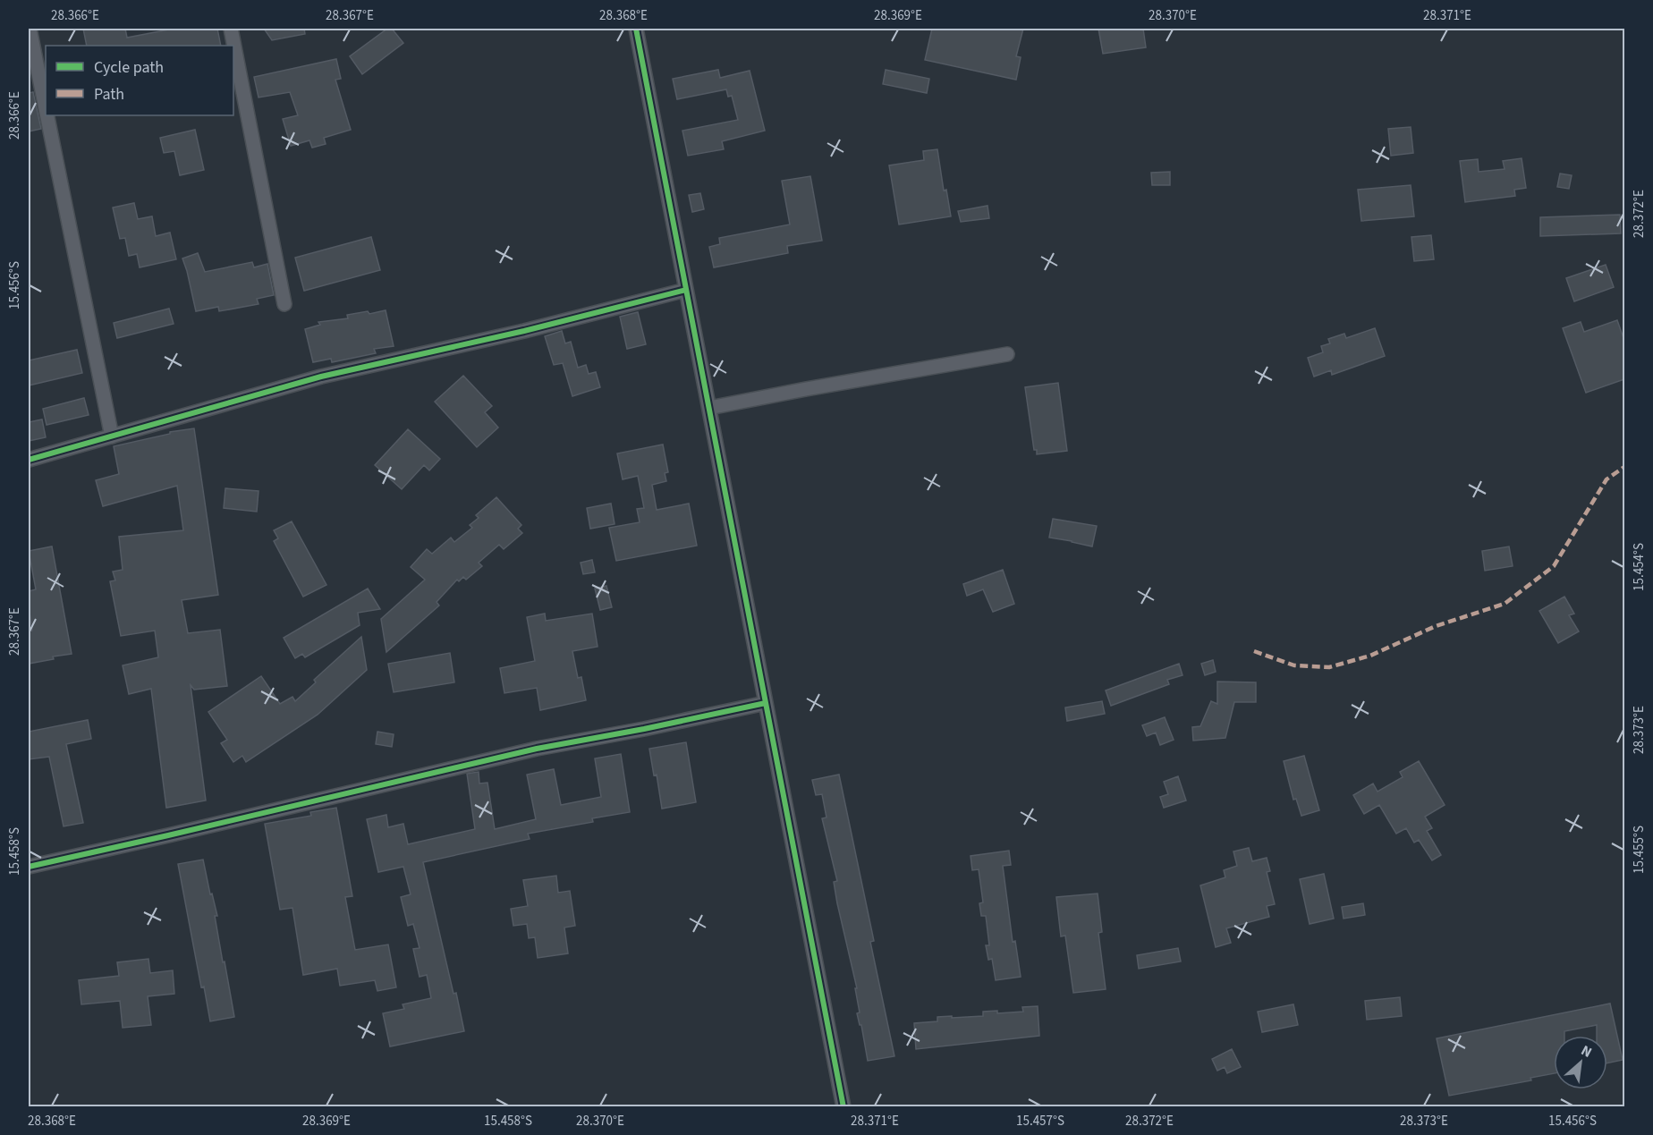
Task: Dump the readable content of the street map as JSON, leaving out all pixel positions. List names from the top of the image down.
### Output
{
  "legend": ["Cycle path", "Path"],
  "north": "top right",
  "coordinates": [
    "28.366°E",
    "28.367°E",
    "28.368°E",
    "28.369°E",
    "28.370°E",
    "28.371°E",
    "28.372°E",
    "15.456°S",
    "15.454°S",
    "28.373°E",
    "15.455°S",
    "15.458°S",
    "15.457°S"
  ]
}
